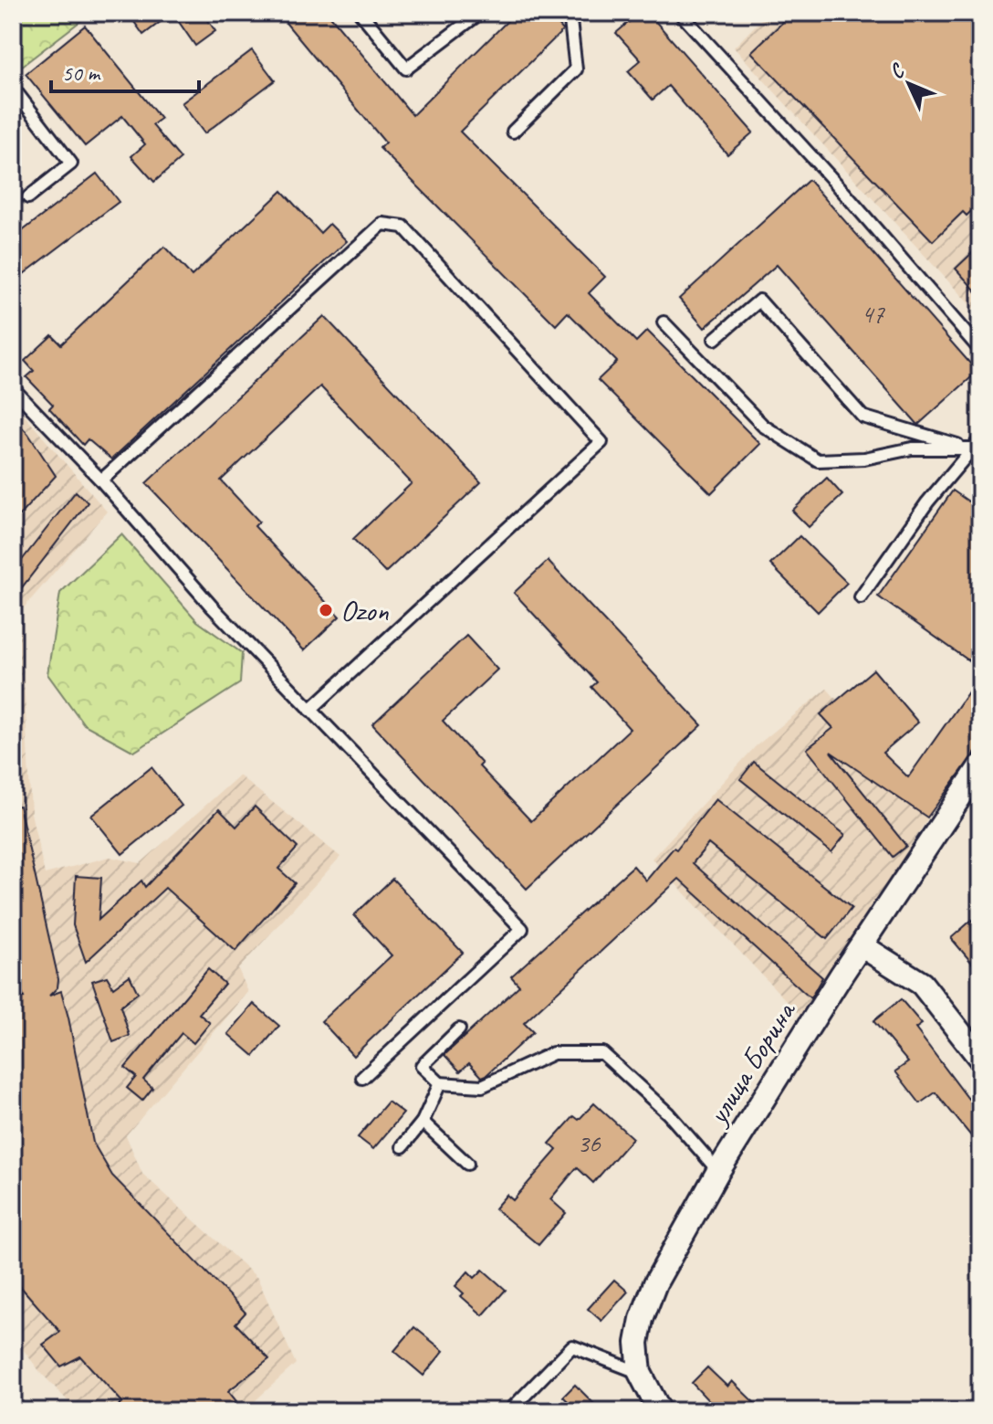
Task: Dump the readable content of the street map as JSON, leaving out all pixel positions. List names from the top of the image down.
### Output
{
  "streets": {
    "street": ["улица Борина"]
  },
  "places": ["Ozon"],
  "house_numbers": ["47", "36"],
  "scale_bar": "50 m",
  "north": "top left"
}
